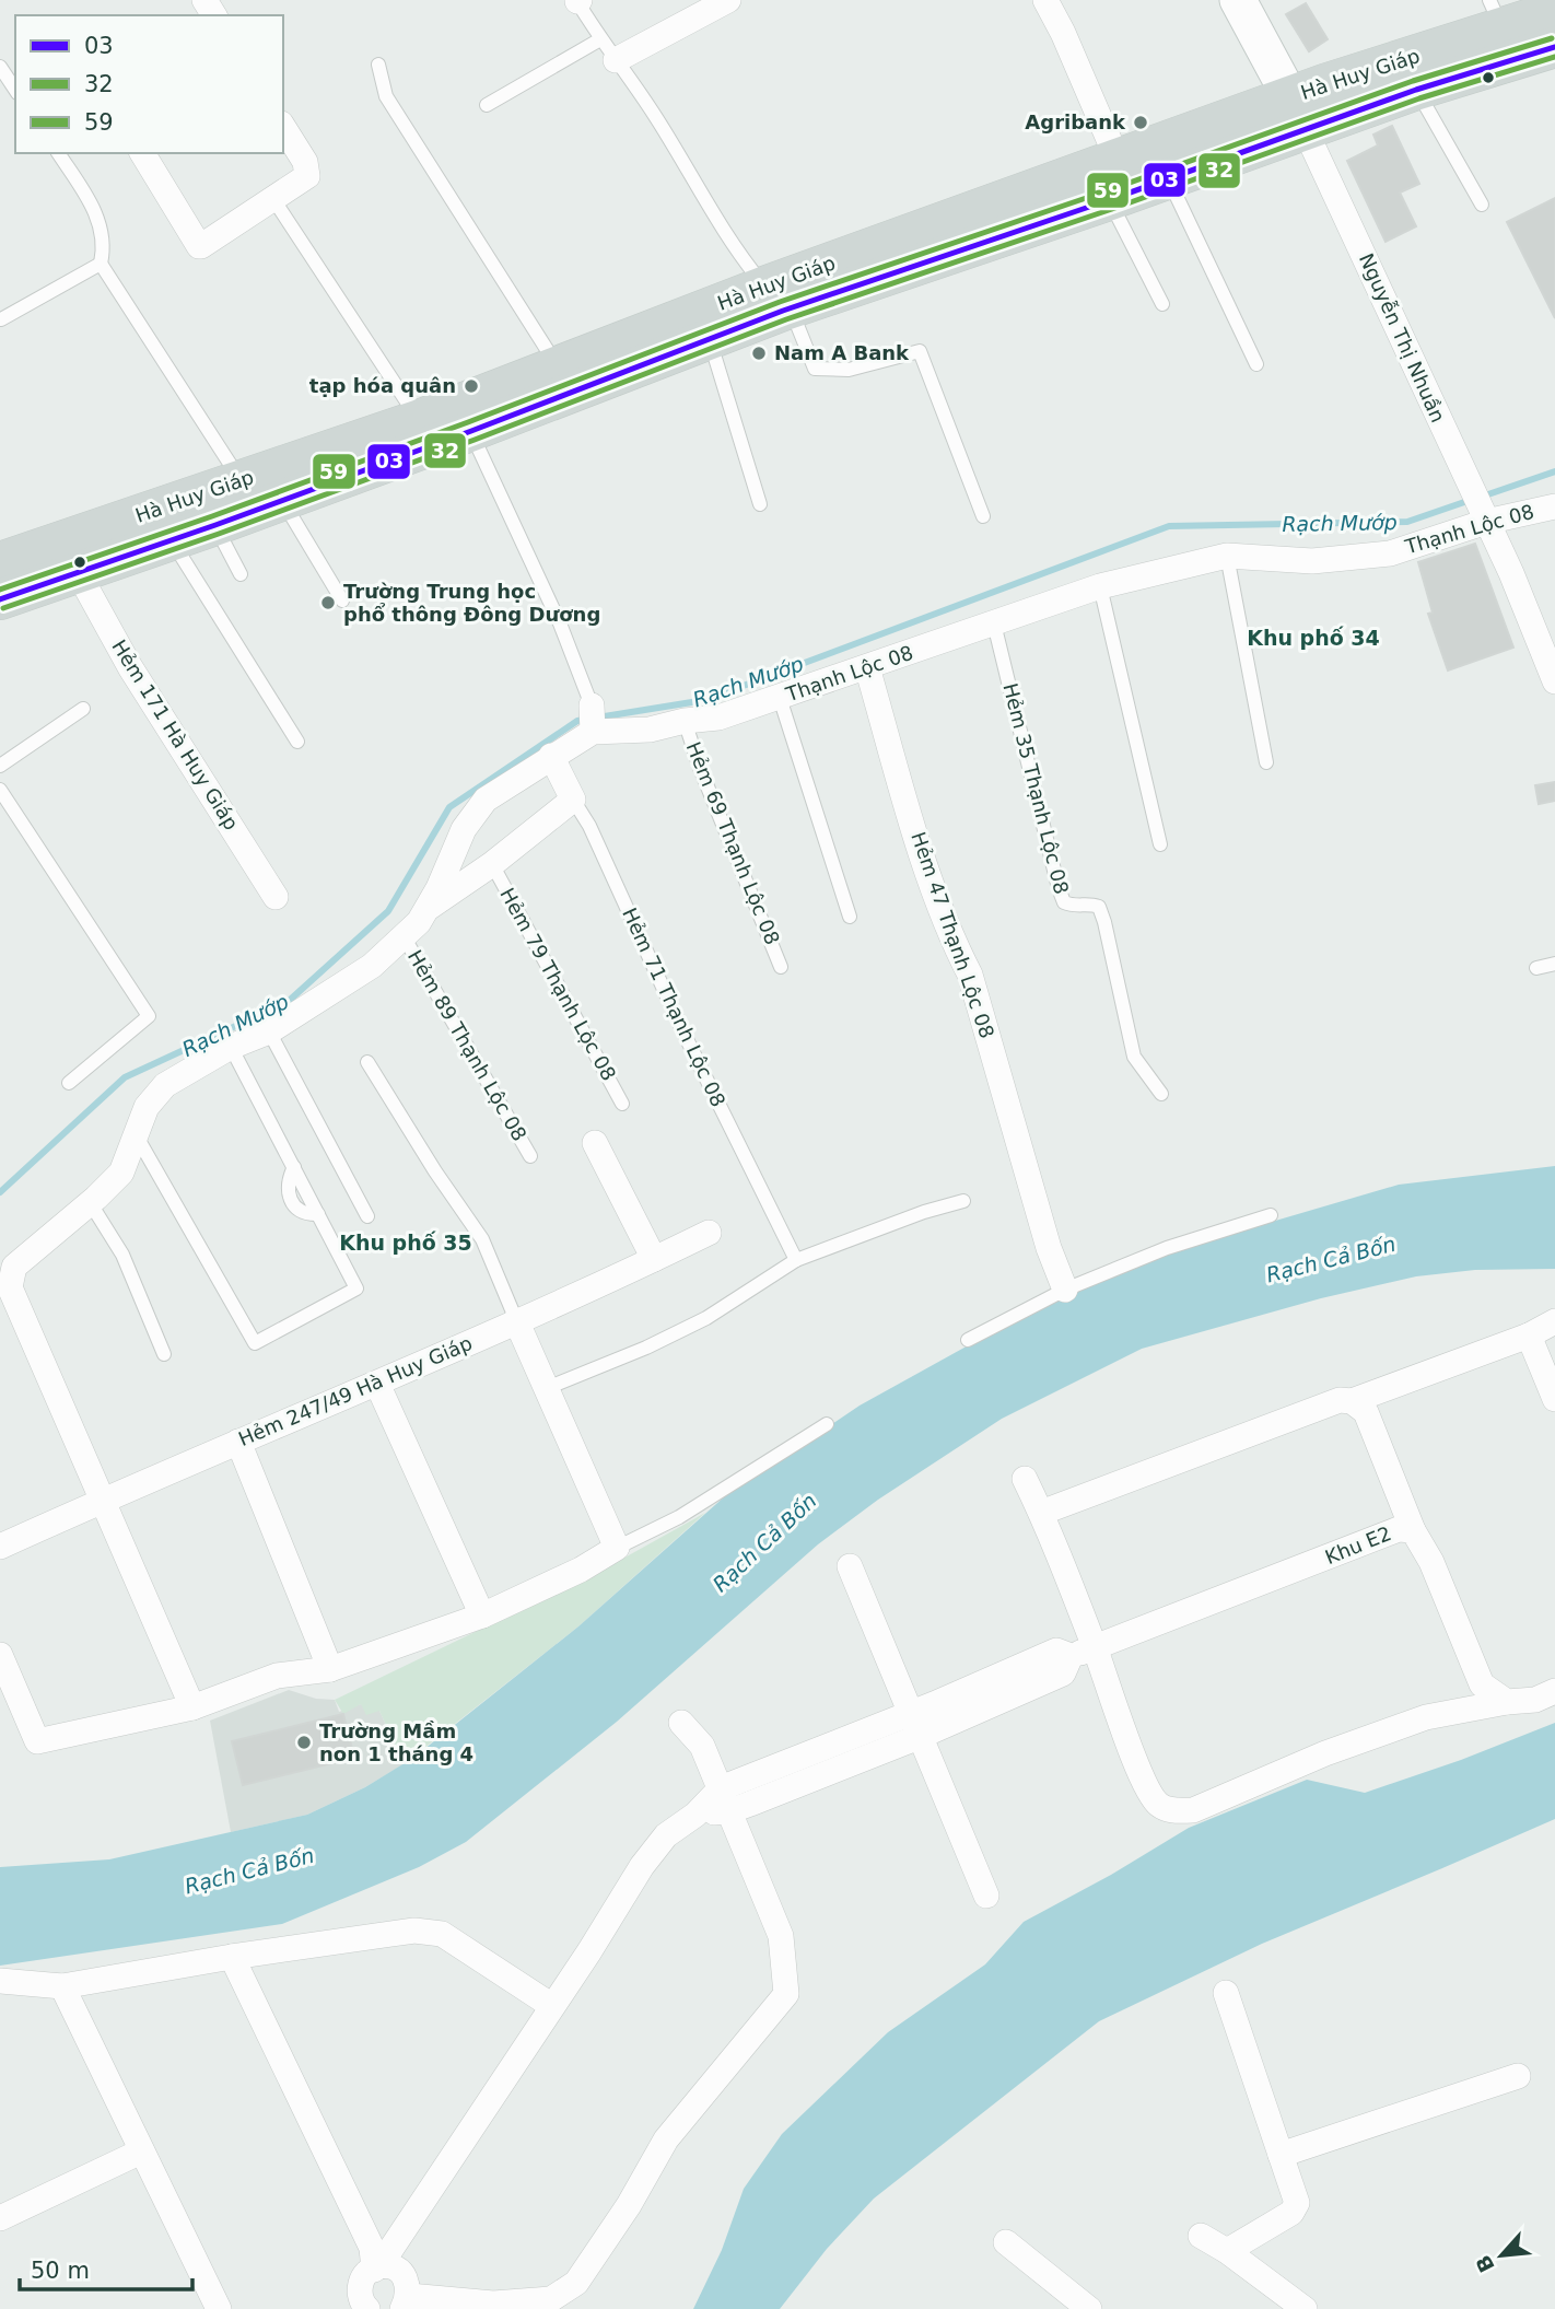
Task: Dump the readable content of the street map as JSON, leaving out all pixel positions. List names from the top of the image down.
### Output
{
  "streets": {
    "main road": ["Hà Huy Giáp"],
    "street": [
      "Nguyễn Thị Nhuần",
      "Thạnh Lộc 08",
      "Hẻm 171 Hà Huy Giáp",
      "Hẻm 47 Thạnh Lộc 08",
      "Hẻm 71 Thạnh Lộc 08",
      "Hẻm 247/49 Hà Huy Giáp",
      "Khu E2"
    ],
    "lane": [
      "Hẻm 35 Thạnh Lộc 08",
      "Hẻm 69 Thạnh Lộc 08",
      "Hẻm 79 Thạnh Lộc 08",
      "Hẻm 89 Thạnh Lộc 08"
    ]
  },
  "crossings": [
    ["Hà Huy Giáp", "Nguyễn Thị Nhuần"],
    ["Hà Huy Giáp", "Hẻm 171 Hà Huy Giáp"],
    ["Nguyễn Thị Nhuần", "Thạnh Lộc 08"],
    ["Thạnh Lộc 08", "Hẻm 35 Thạnh Lộc 08"],
    ["Thạnh Lộc 08", "Hẻm 69 Thạnh Lộc 08"],
    ["Thạnh Lộc 08", "Hẻm 47 Thạnh Lộc 08"],
    ["Thạnh Lộc 08", "Hẻm 71 Thạnh Lộc 08"],
    ["Thạnh Lộc 08", "Hẻm 89 Thạnh Lộc 08"],
    ["Thạnh Lộc 08", "Hẻm 247/49 Hà Huy Giáp"]
  ],
  "districts": ["Khu phố 34", "Khu phố 35"],
  "water": ["Rạch Mướp", "Rạch Cả Bốn"],
  "places": [
    "Agribank",
    "Nam A Bank",
    "tạp hóa quân",
    "Trường Trung học phổ thông Đông Dương",
    "Trường Mầm non 1 tháng 4"
  ],
  "lines": ["transit line 59", "transit line 03", "transit line 32"],
  "legend": ["03", "32", "59"],
  "scale_bar": "50 m",
  "north": "bottom left"
}
